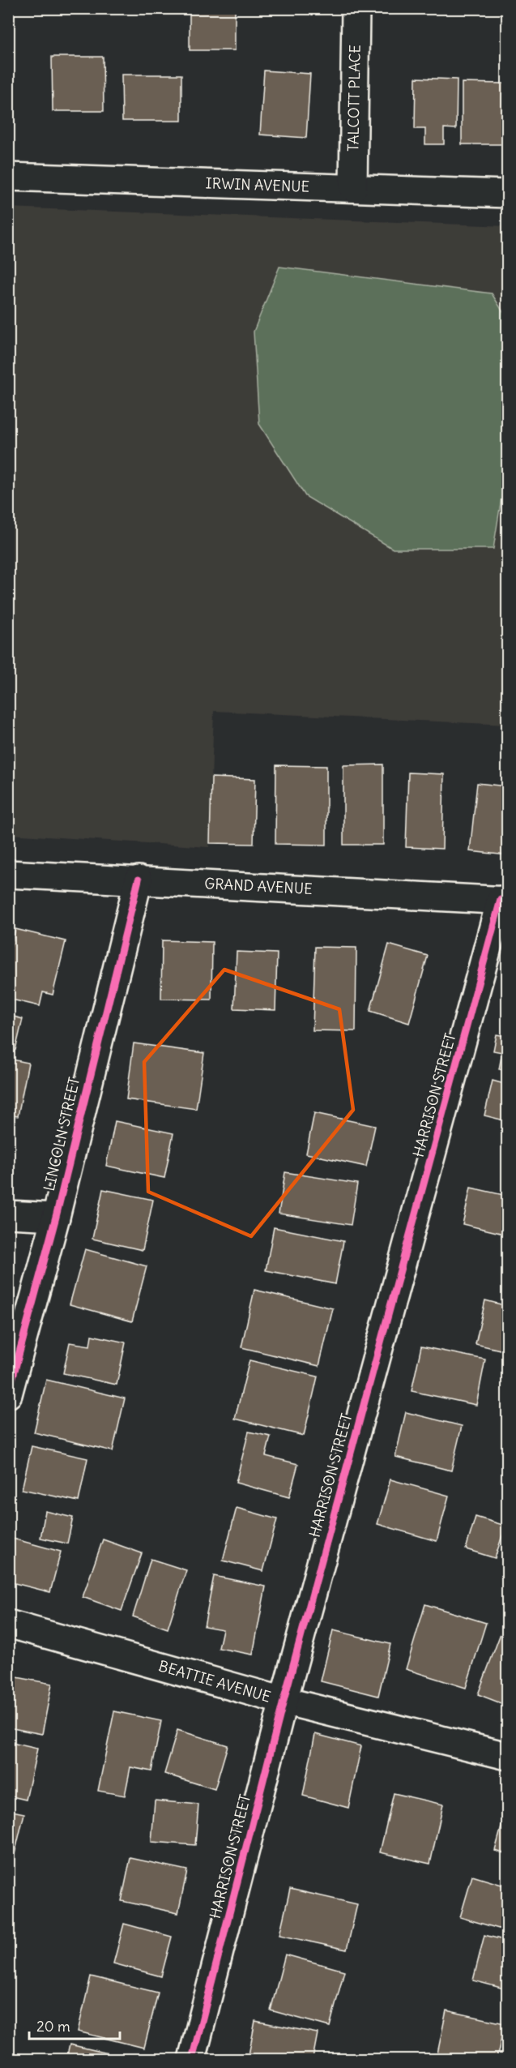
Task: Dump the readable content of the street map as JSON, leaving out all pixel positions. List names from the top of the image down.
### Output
{
  "streets": {
    "street": [
      "TALCOTT PLACE",
      "IRWIN AVENUE",
      "GRAND AVENUE",
      "HARRISON STREET",
      "LINCOLN STREET",
      "BEATTIE AVENUE"
    ]
  },
  "crossings": [
    ["TALCOTT PLACE", "IRWIN AVENUE"],
    ["GRAND AVENUE", "HARRISON STREET"],
    ["GRAND AVENUE", "LINCOLN STREET"],
    ["HARRISON STREET", "BEATTIE AVENUE"]
  ],
  "scale_bar": "20 m"
}
